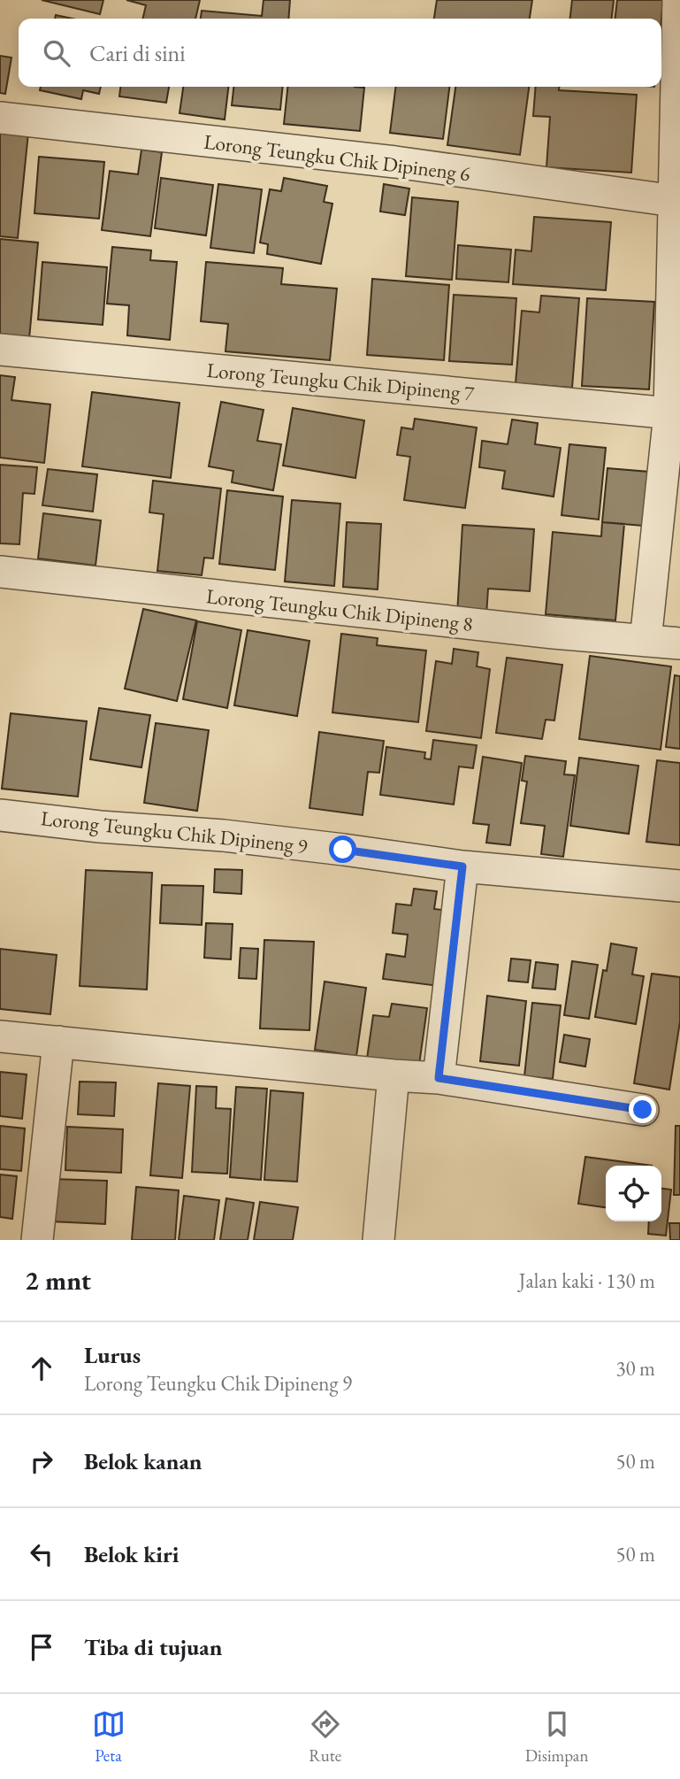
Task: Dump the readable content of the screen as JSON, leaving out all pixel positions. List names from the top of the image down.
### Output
{
  "streets": {
    "street": [
      "Lorong Teungku Chik Dipineng 6",
      "Lorong Teungku Chik Dipineng 7",
      "Lorong Teungku Chik Dipineng 8",
      "Lorong Teungku Chik Dipineng 9"
    ]
  },
  "page": {
    "search": "Cari di sini",
    "heading": ["2 mnt", "Jalan kaki · 130 m"],
    "list": [
      ["Lurus", "Lorong Teungku Chik Dipineng 9", "30 m"],
      ["Belok kanan", "50 m"],
      ["Belok kiri", "50 m"],
      "Tiba di tujuan"
    ],
    "nav": ["Peta", "Rute", "Disimpan"]
  }
}
